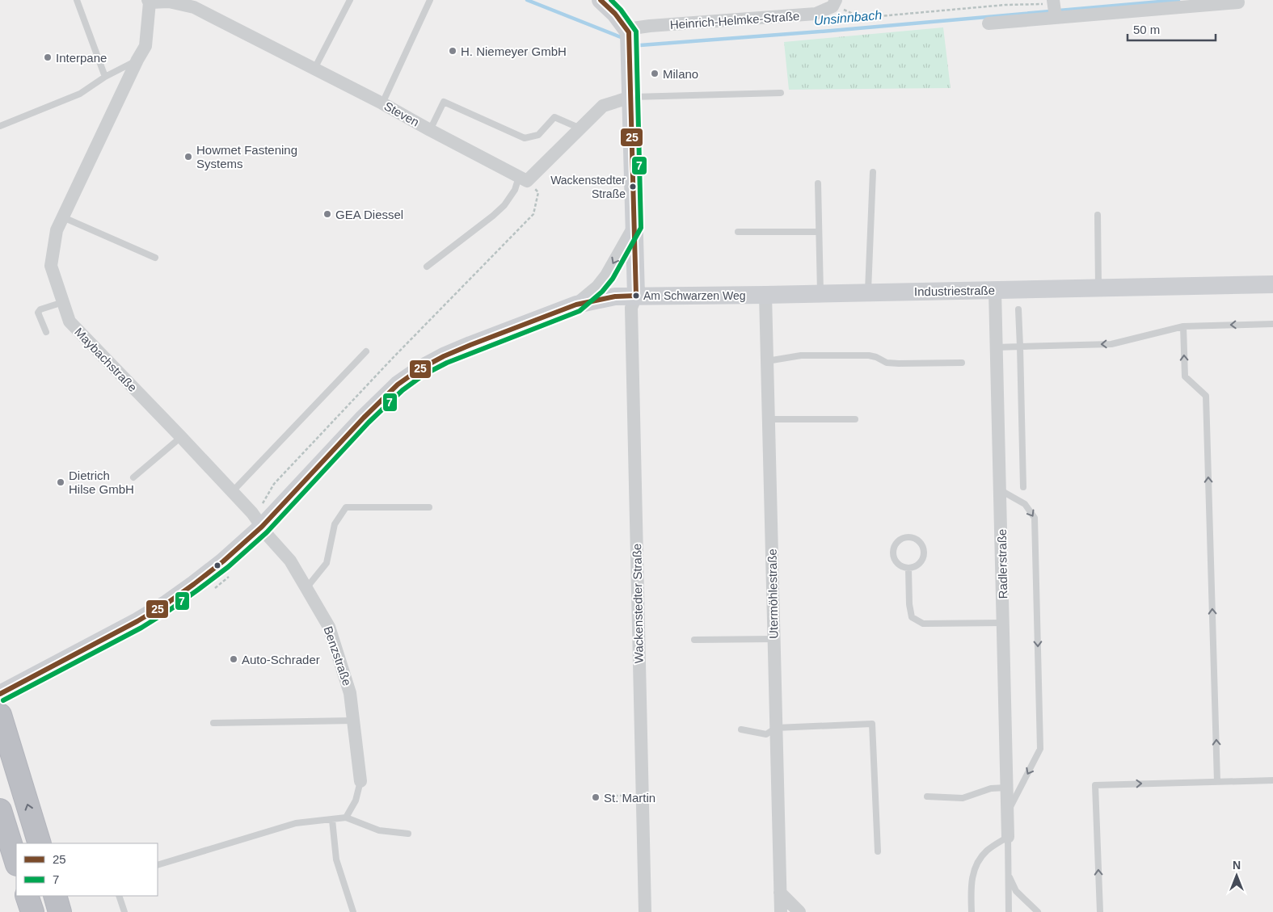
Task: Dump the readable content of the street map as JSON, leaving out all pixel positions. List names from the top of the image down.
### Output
{
  "streets": {
    "street": [
      "Heinrich-Helmke-Straße",
      "Steven",
      "Industriestraße",
      "Maybachstraße",
      "Radlerstraße",
      "Utermöhlestraße",
      "Wackenstedter Straße",
      "Benzstraße"
    ]
  },
  "crossings": [
    ["Steven", "Maybachstraße"],
    ["Industriestraße", "Radlerstraße"],
    ["Industriestraße", "Utermöhlestraße"],
    ["Industriestraße", "Wackenstedter Straße"],
    ["Maybachstraße", "Benzstraße"]
  ],
  "water": ["Unsinnbach"],
  "places": [
    "H. Niemeyer GmbH",
    "Interpane",
    "Milano",
    "Howmet Fastening Systems",
    "Wackenstedter Straße",
    "GEA Diessel",
    "Am Schwarzen Weg",
    "Dietrich Hilse GmbH",
    "Auto-Schrader",
    "St. Martin"
  ],
  "lines": ["transit line 25", "transit line 7"],
  "legend": ["25", "7"],
  "scale_bar": "50 m",
  "north": "top"
}
